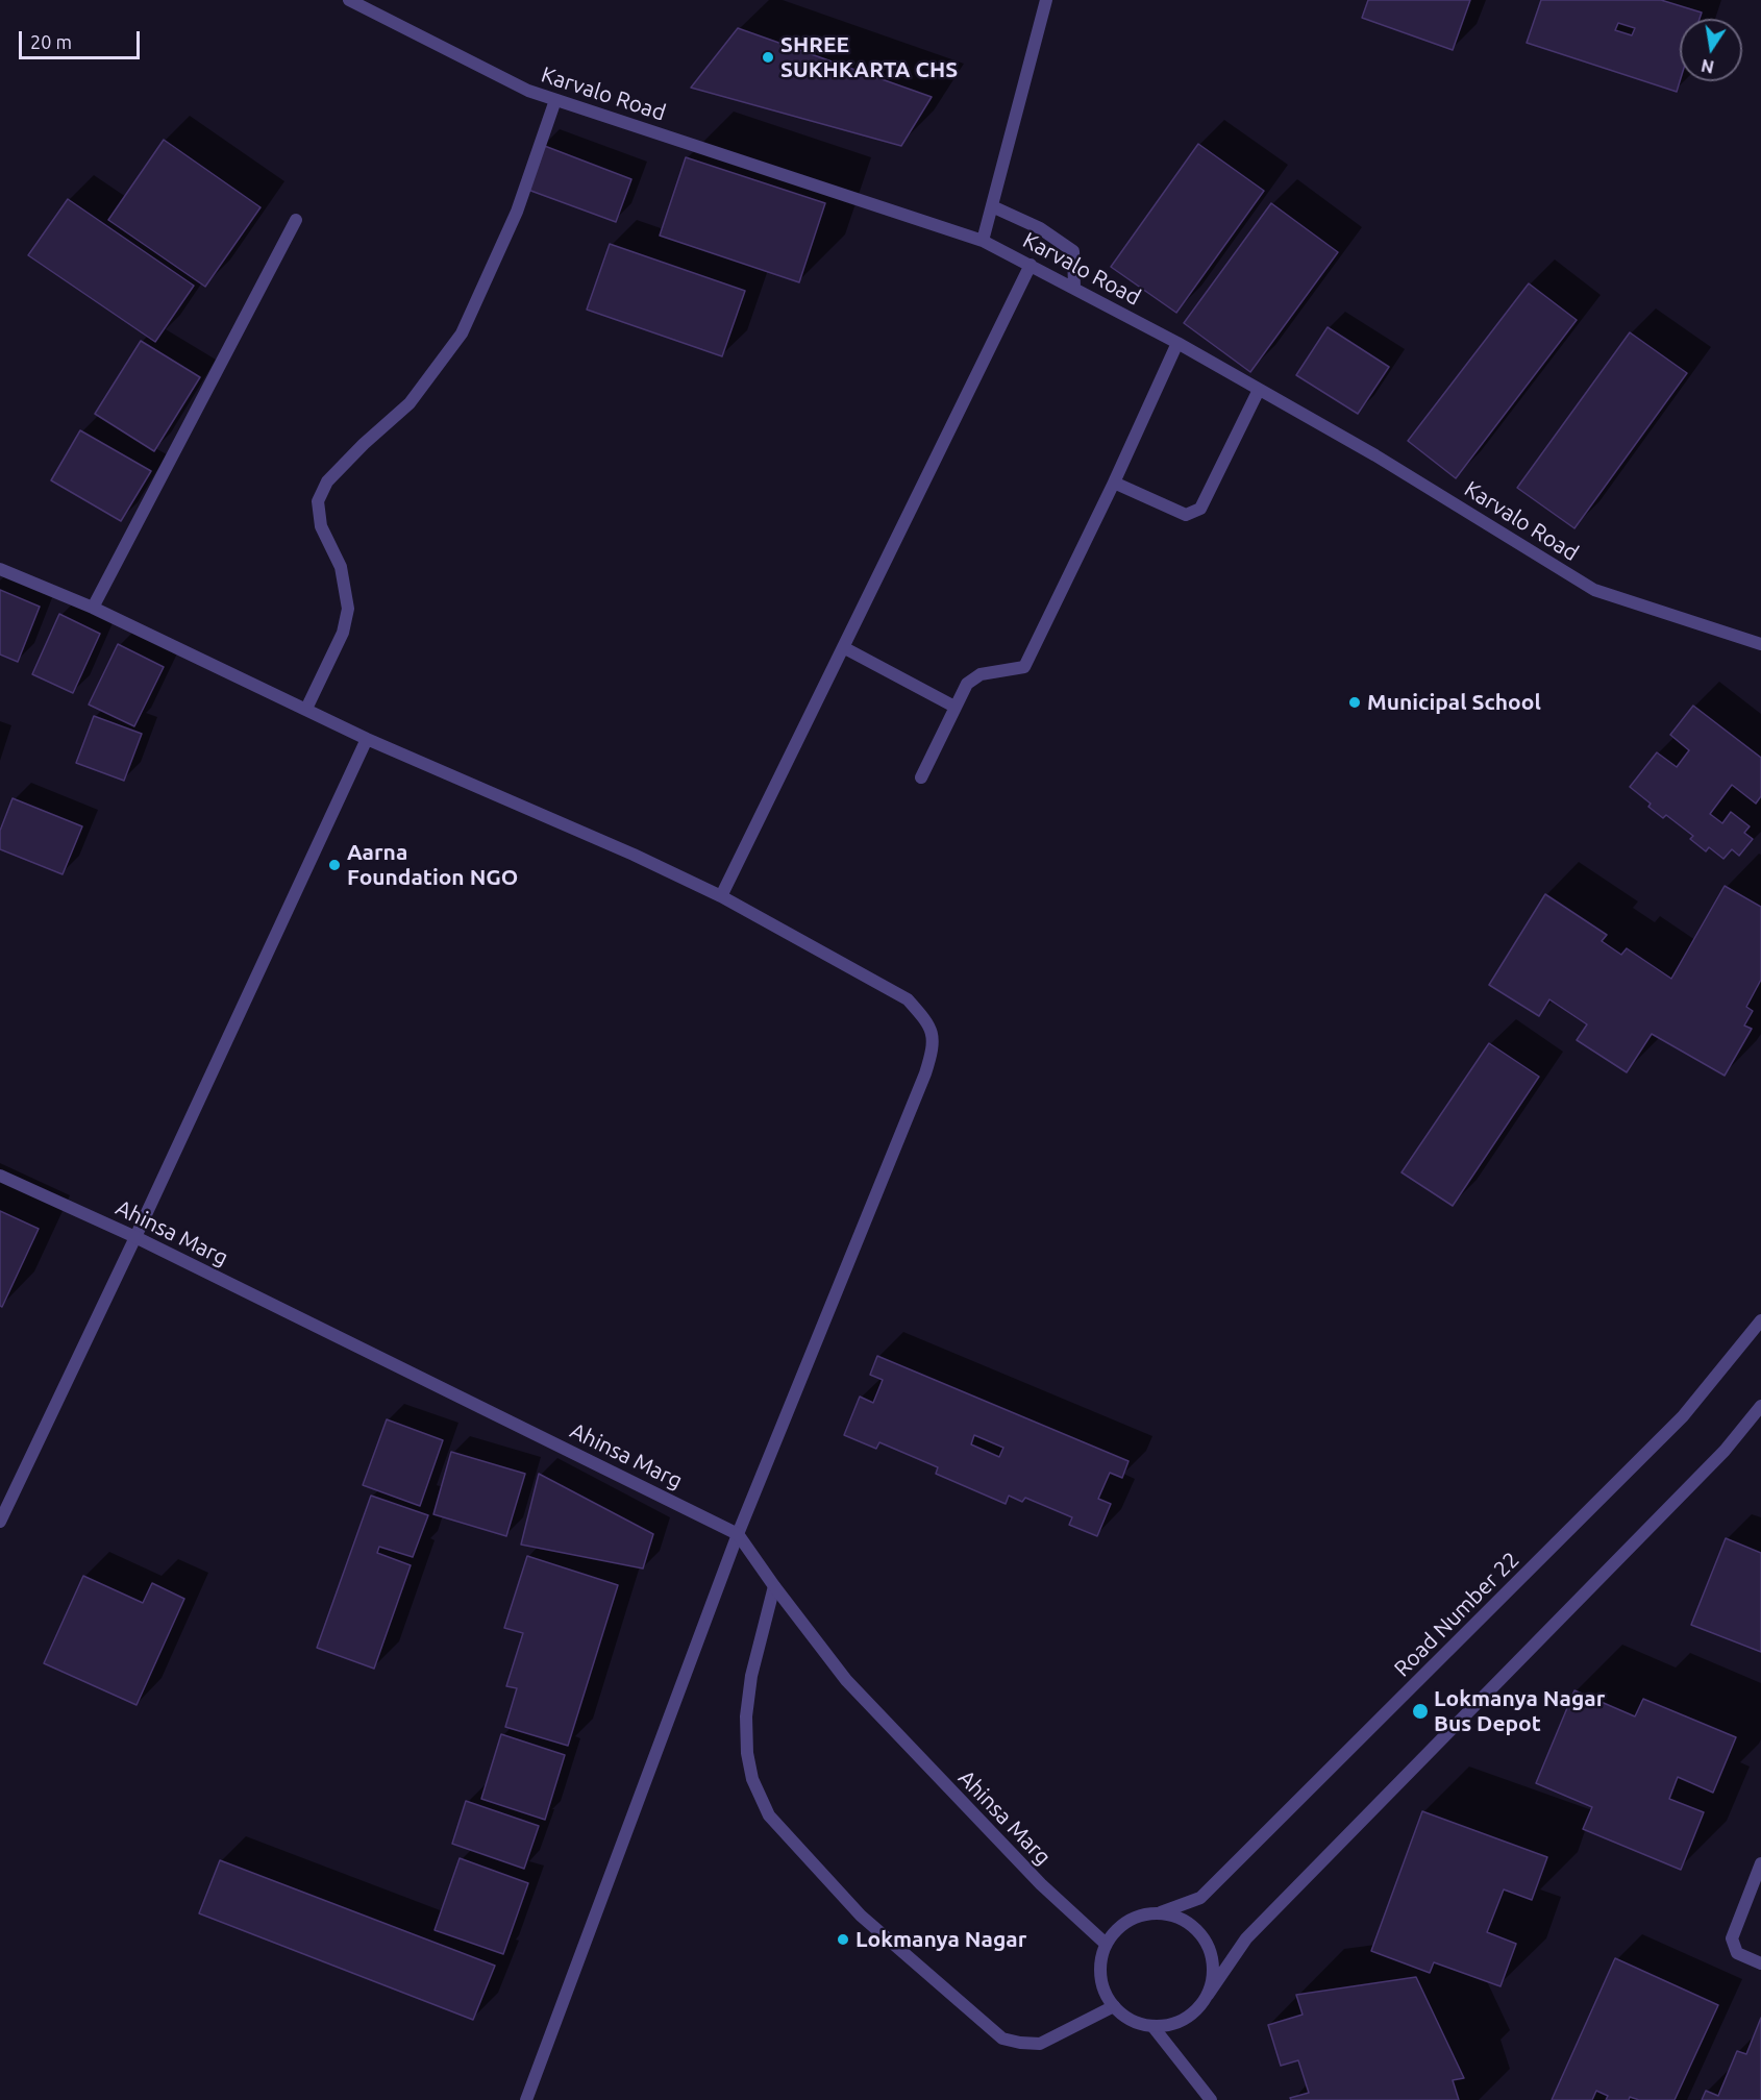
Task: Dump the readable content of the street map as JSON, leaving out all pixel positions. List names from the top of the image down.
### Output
{
  "streets": {
    "street": ["Karvalo Road", "Ahinsa Marg", "Road Number 22"]
  },
  "crossings": [
    ["Ahinsa Marg", "Road Number 22"]
  ],
  "places": [
    "SHREE SUKHKARTA CHS",
    "Municipal School",
    "Aarna Foundation NGO",
    "Lokmanya Nagar Bus Depot",
    "Lokmanya Nagar"
  ],
  "scale_bar": "20 m",
  "north": "bottom"
}
